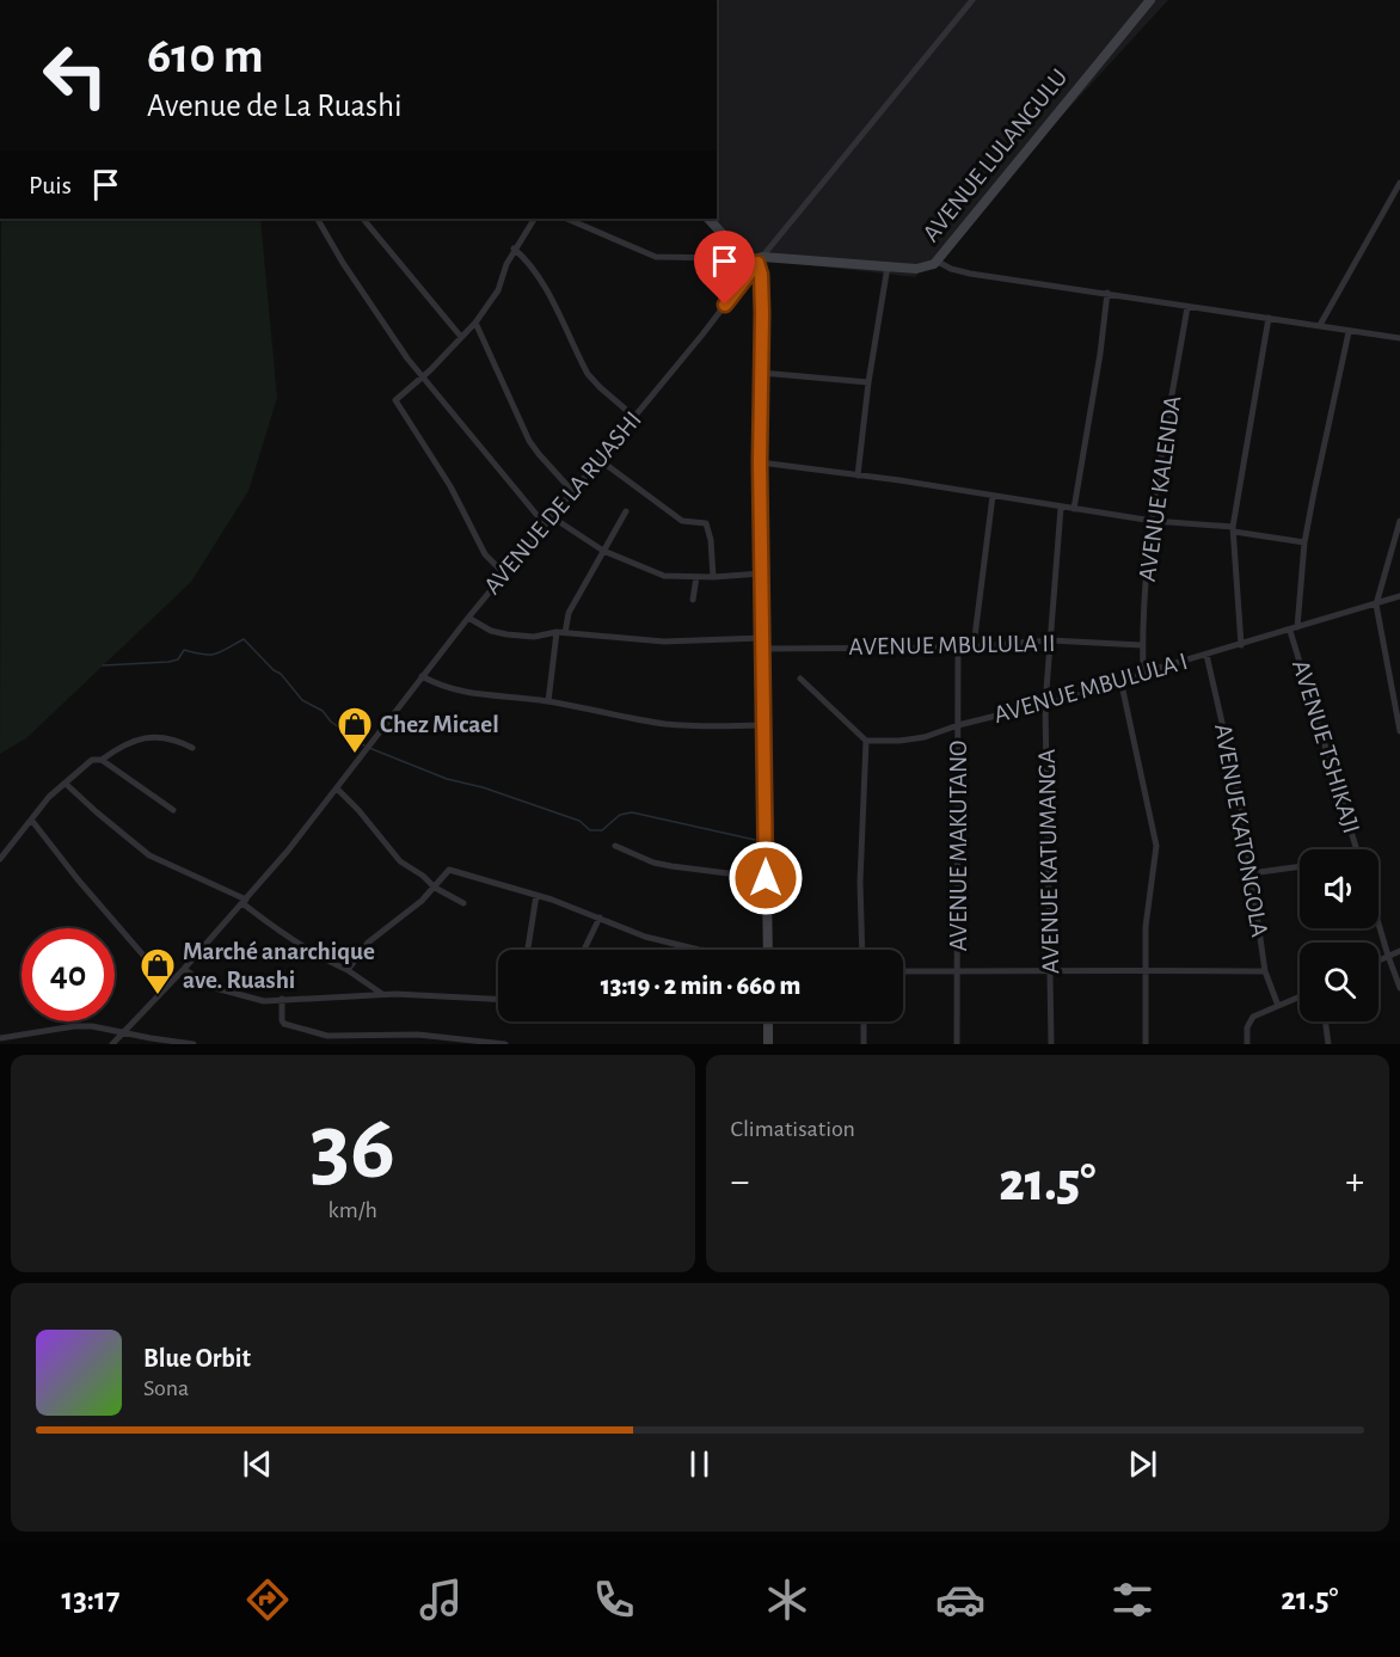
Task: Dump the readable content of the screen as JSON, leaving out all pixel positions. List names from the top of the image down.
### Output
{
  "streets": {
    "street": [
      "AVENUE LULANGULU",
      "AVENUE KALENDA",
      "AVENUE DE LA RUASHI",
      "AVENUE MBULULA II",
      "AVENUE MBULULA I",
      "AVENUE TSHIKAJI",
      "AVENUE KATONGOLA",
      "AVENUE MAKUTANO",
      "AVENUE KATUMANGA"
    ]
  },
  "crossings": [
    ["AVENUE LULANGULU", "AVENUE DE LA RUASHI"],
    ["AVENUE KALENDA", "AVENUE MBULULA II"],
    ["AVENUE KALENDA", "AVENUE MBULULA I"],
    ["AVENUE DE LA RUASHI", "AVENUE MBULULA II"],
    ["AVENUE MBULULA II", "AVENUE MAKUTANO"],
    ["AVENUE MBULULA II", "AVENUE KATUMANGA"],
    ["AVENUE MBULULA I", "AVENUE TSHIKAJI"],
    ["AVENUE MBULULA I", "AVENUE KATONGOLA"],
    ["AVENUE MBULULA I", "AVENUE MAKUTANO"],
    ["AVENUE MBULULA I", "AVENUE KATUMANGA"]
  ],
  "places": {
    "shop": ["Chez Micael", "Marché anarchique ave. Ruashi"]
  },
  "page": {
    "turn": ["610 m", "Avenue de La Ruashi"],
    "then": "Puis",
    "limit": "40",
    "trip": "13:19 · 2 min · 660 m",
    "tile": [
      ["36", "km/h"],
      "Climatisation"
    ],
    "heat": ["−", "21.5°", "+"],
    "song": ["Blue Orbit", "Sona"],
    "tabs": ["13:17", "21.5°"]
  }
}
